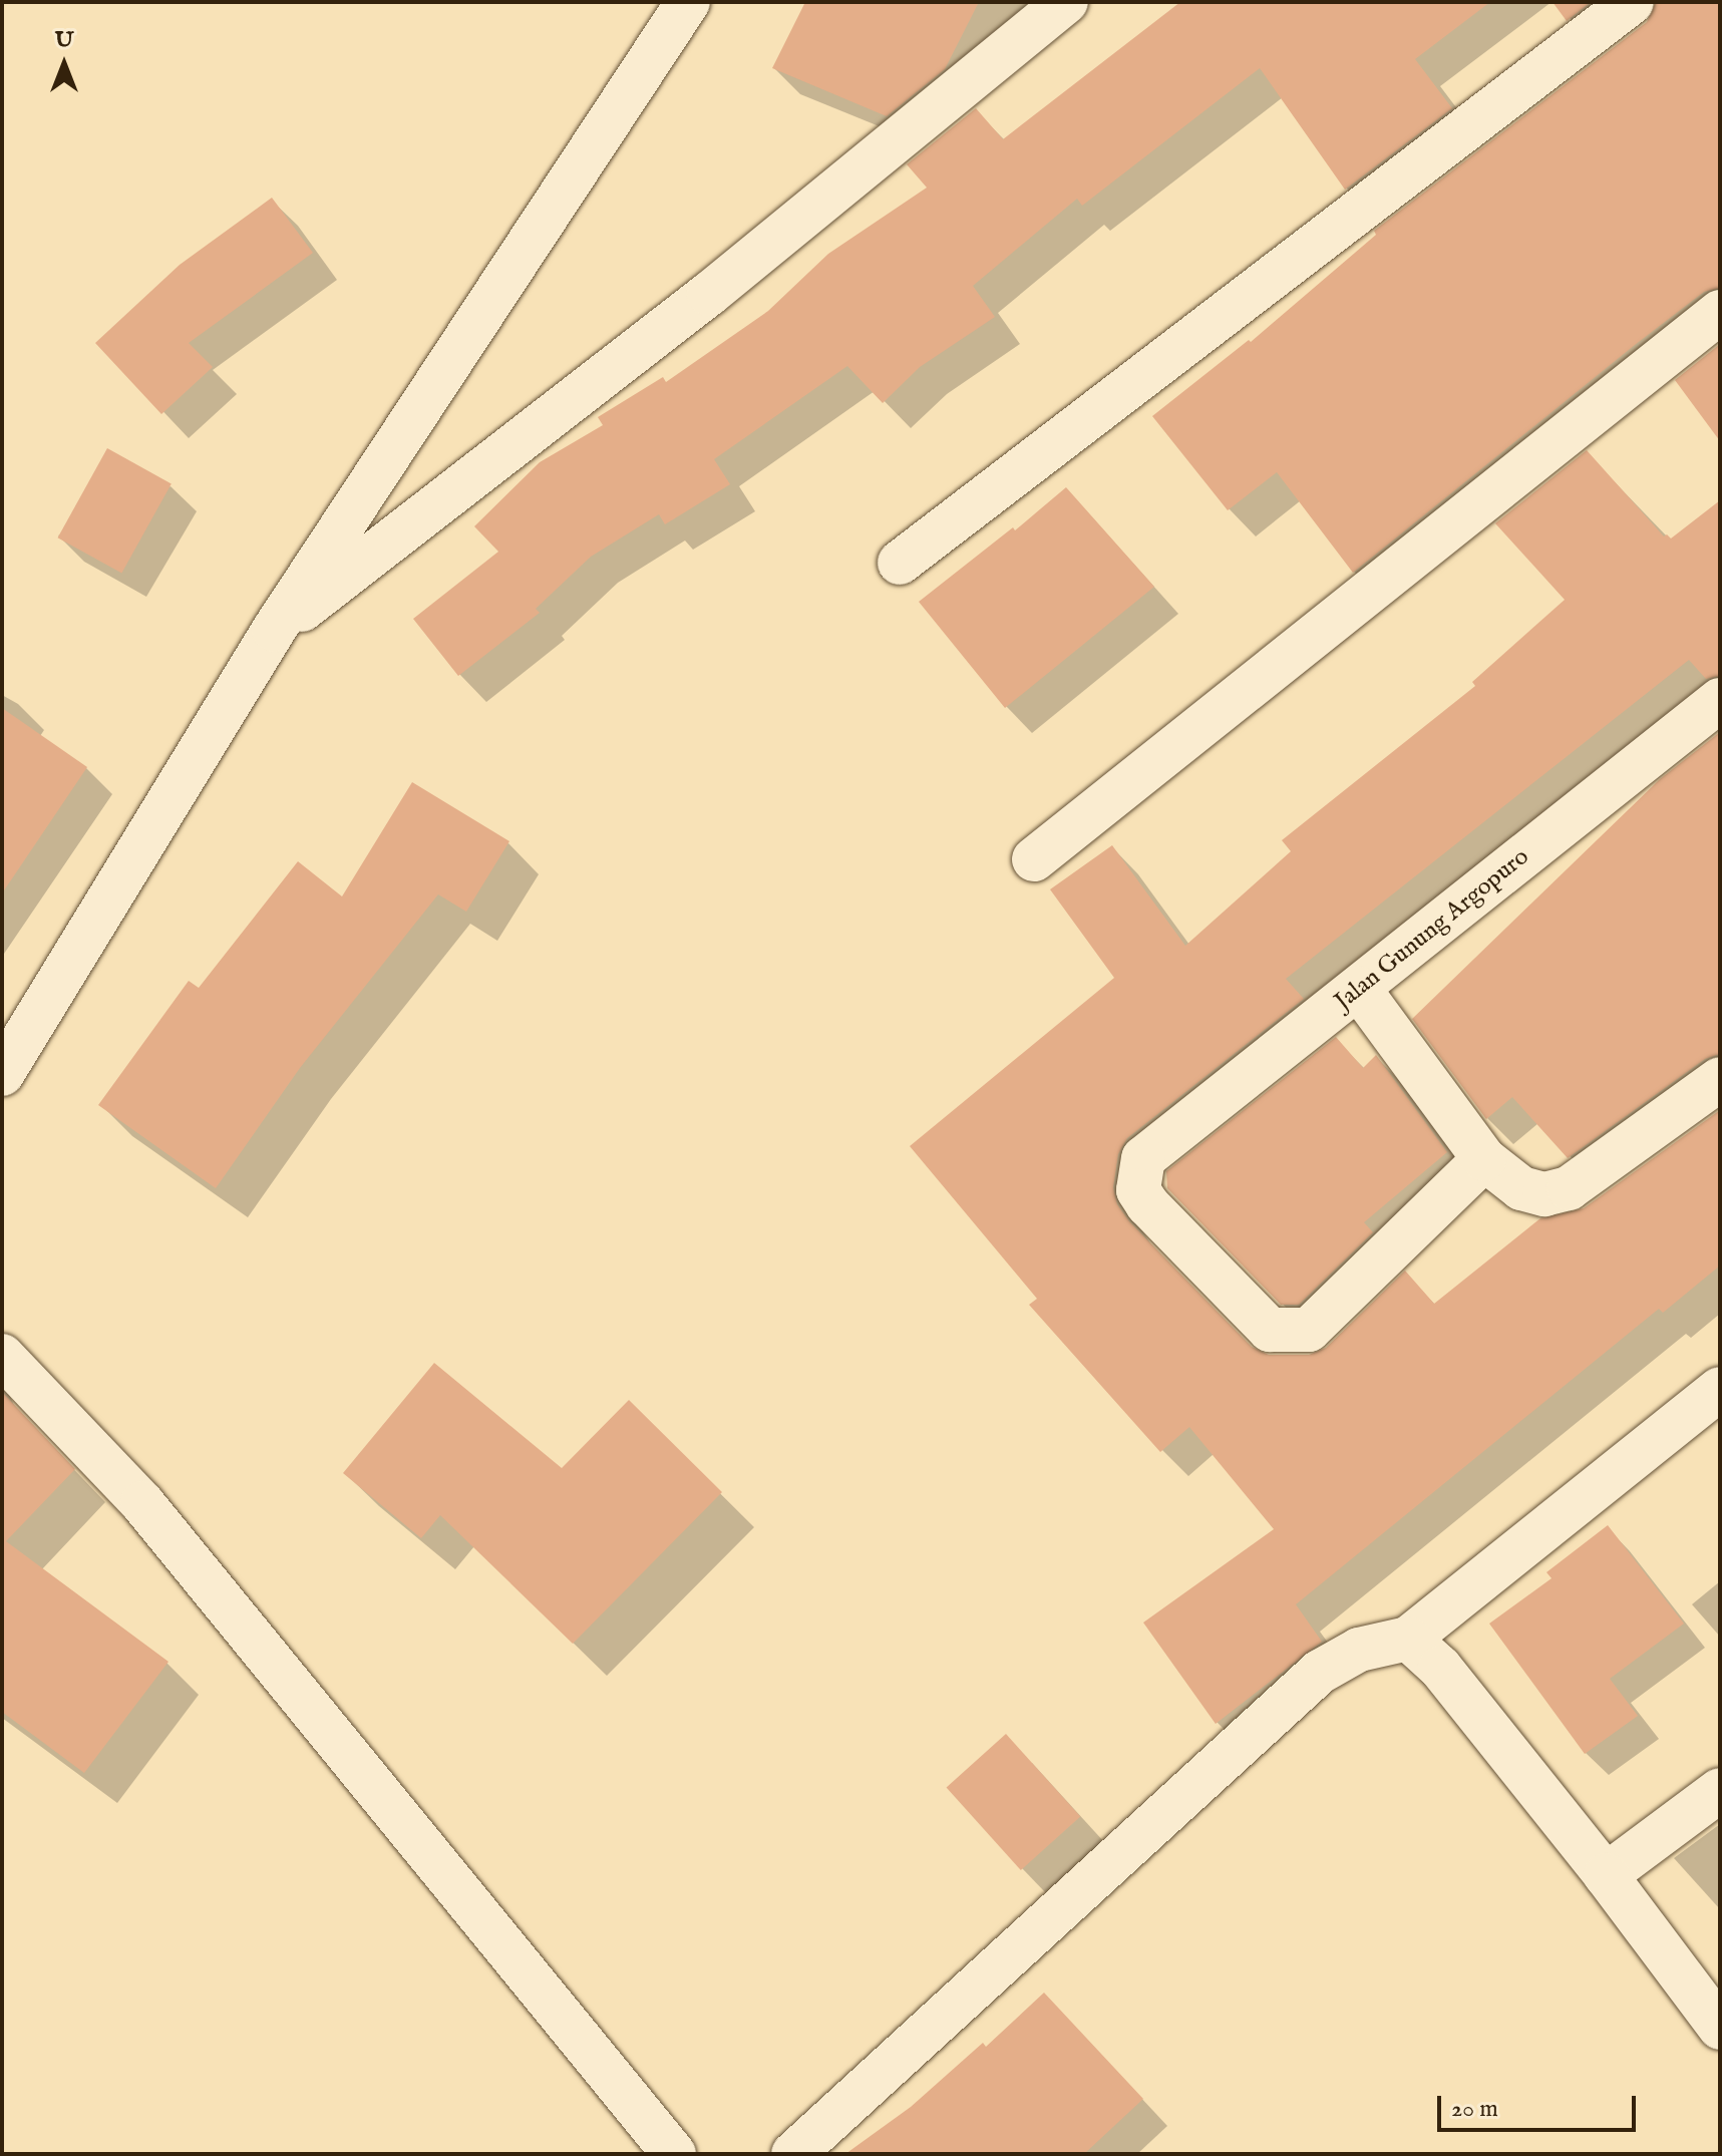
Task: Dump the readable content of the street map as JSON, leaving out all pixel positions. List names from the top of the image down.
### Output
{
  "streets": {
    "street": ["Jalan Gunung Argopuro"]
  },
  "scale_bar": "20 m",
  "north": "top"
}
